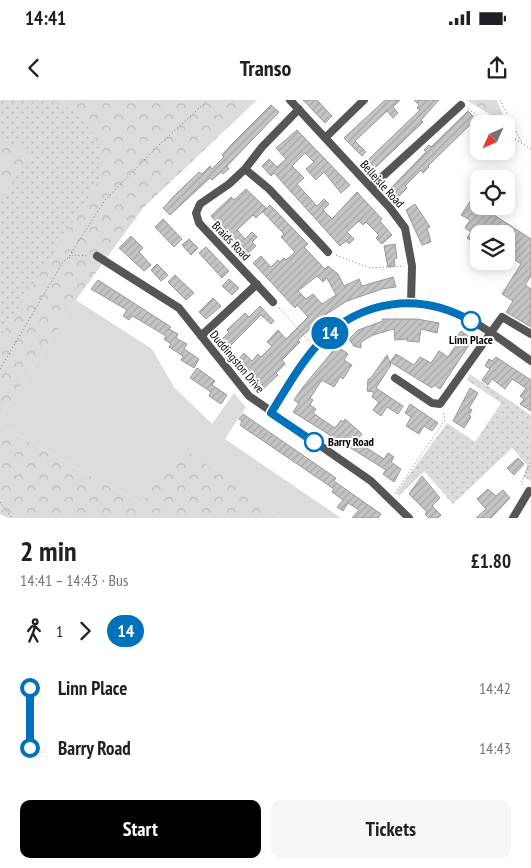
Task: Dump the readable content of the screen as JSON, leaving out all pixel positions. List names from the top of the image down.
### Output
{
  "streets": {
    "street": ["Belleisle Road", "Braids Road", "Duddingston Drive"]
  },
  "crossings": [
    ["Belleisle Road", "Braids Road"]
  ],
  "places": ["Linn Place", "Barry Road"],
  "lines": ["bus line 14"],
  "north": "bottom left",
  "page": {
    "status": "14:41",
    "header": "Transo",
    "on_map": "14",
    "heading": ["2 min", "14:41 – 14:43 · Bus", "£1.80"],
    "legs": ["1", "14"],
    "list": [
      {
        "name": "Linn Place",
        "value": "14:42"
      },
      {
        "name": "Barry Road",
        "value": "14:43"
      }
    ],
    "buttons": ["Start", "Tickets"]
  }
}
